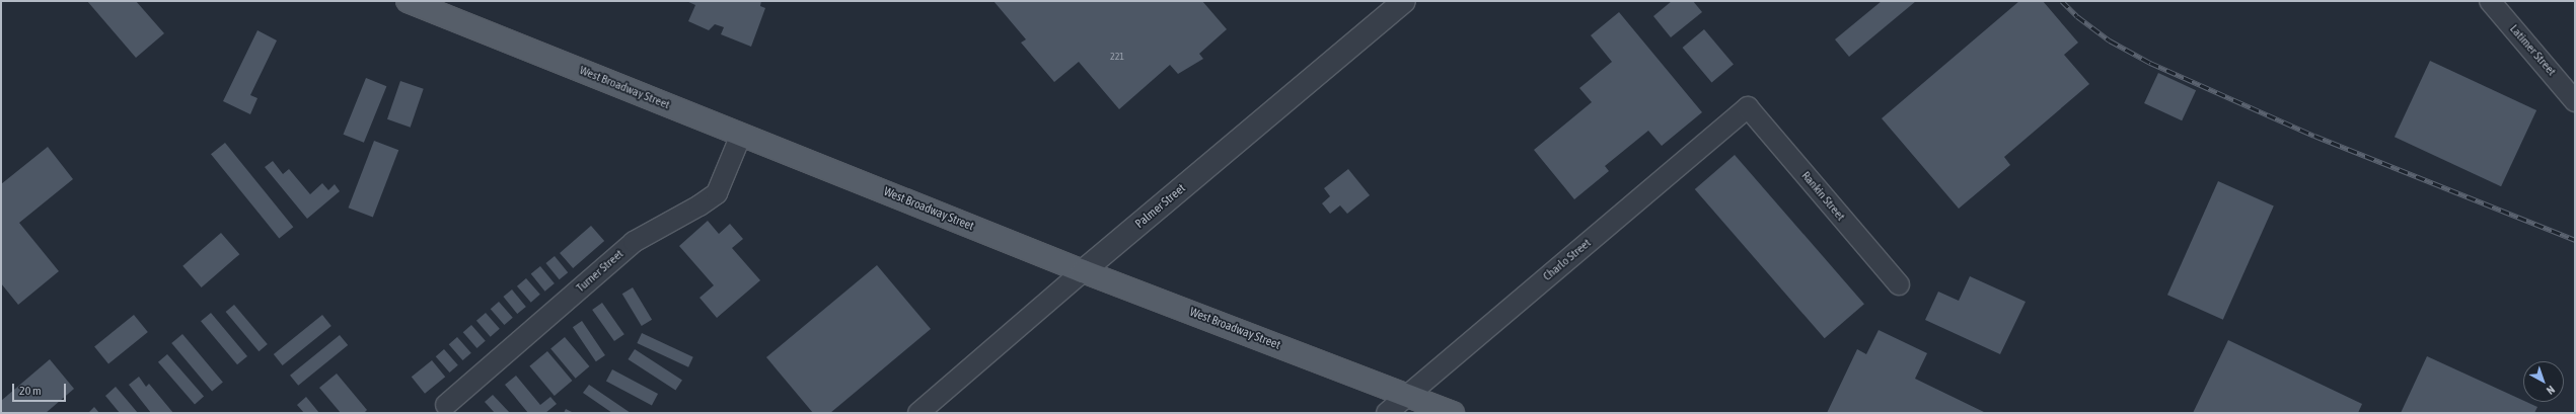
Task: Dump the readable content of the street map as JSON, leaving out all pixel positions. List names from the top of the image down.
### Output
{
  "streets": {
    "main road": ["West Broadway Street"],
    "street": [
      "Latimer Street",
      "Rankin Street",
      "Palmer Street",
      "Charlo Street",
      "Turner Street"
    ]
  },
  "crossings": [
    ["West Broadway Street", "Palmer Street"],
    ["West Broadway Street", "Charlo Street"],
    ["West Broadway Street", "Turner Street"],
    ["Rankin Street", "Charlo Street"]
  ],
  "house_numbers": ["221"],
  "scale_bar": "20 m",
  "north": "bottom right"
}
